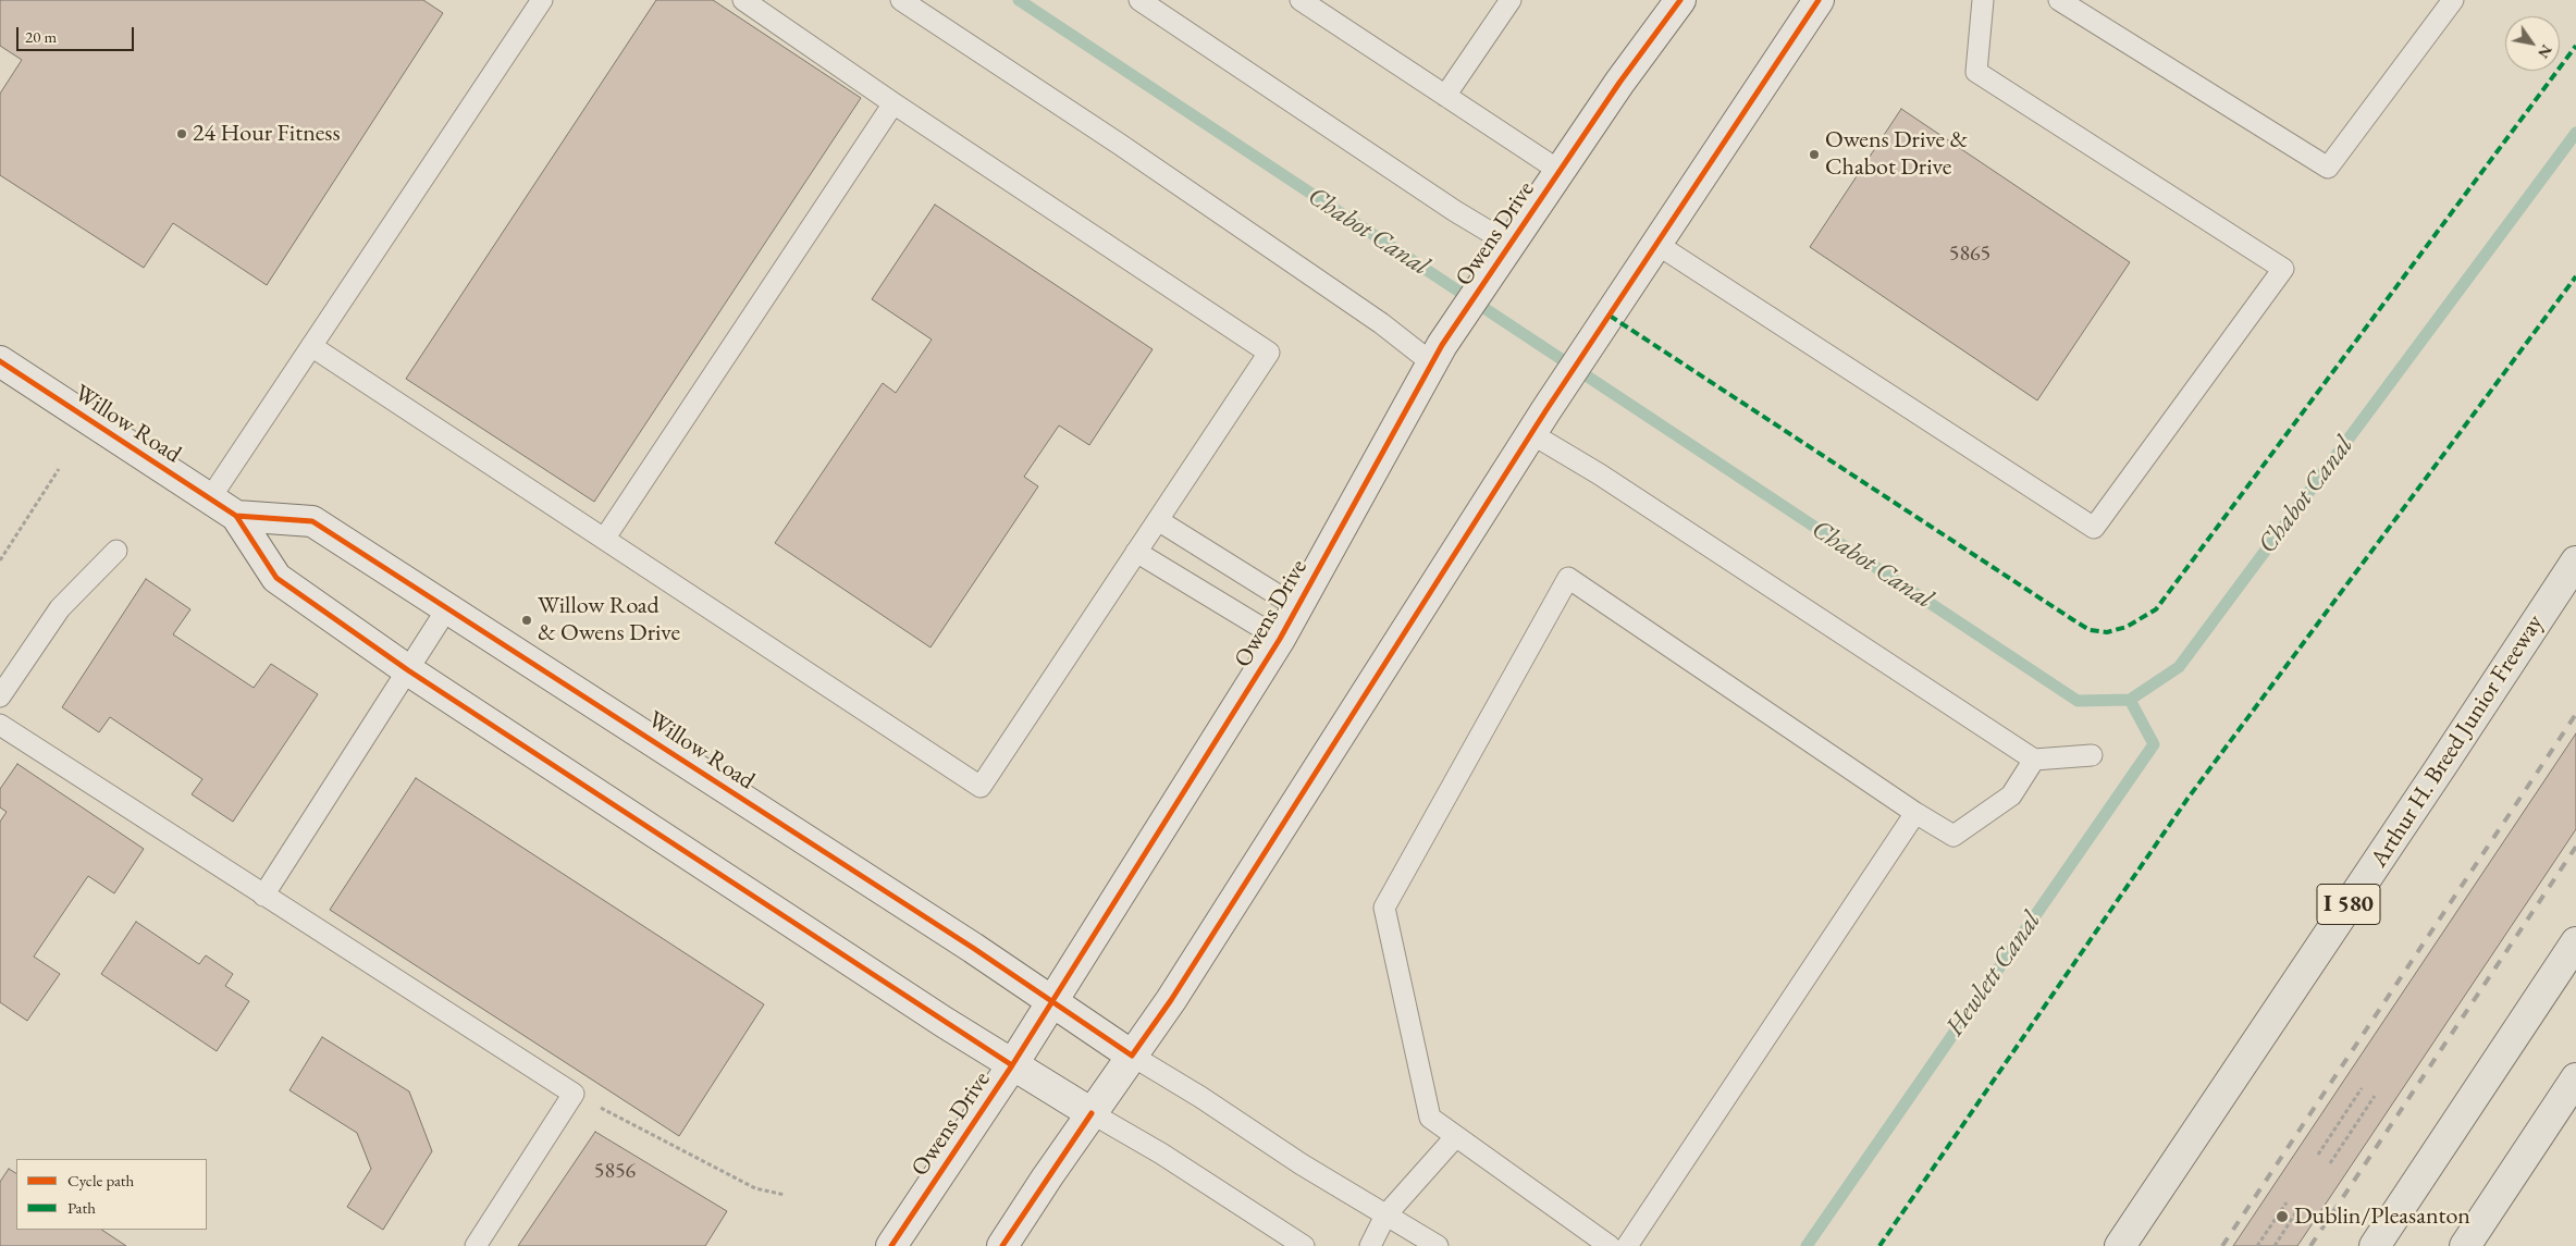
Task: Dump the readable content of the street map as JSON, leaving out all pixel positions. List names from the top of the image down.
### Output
{
  "streets": {
    "highway": ["Arthur H. Breed Junior Freeway", "I 580"],
    "street": ["Owens Drive", "Willow Road"]
  },
  "crossings": [
    ["Owens Drive", "Willow Road"]
  ],
  "water": ["Chabot Canal", "Hewlett Canal"],
  "places": [
    "24 Hour Fitness",
    "Owens Drive & Chabot Drive",
    "Willow Road & Owens Drive",
    "Dublin/Pleasanton"
  ],
  "house_numbers": ["5865", "5856"],
  "legend": ["Cycle path", "Path"],
  "scale_bar": "20 m",
  "north": "bottom right"
}
